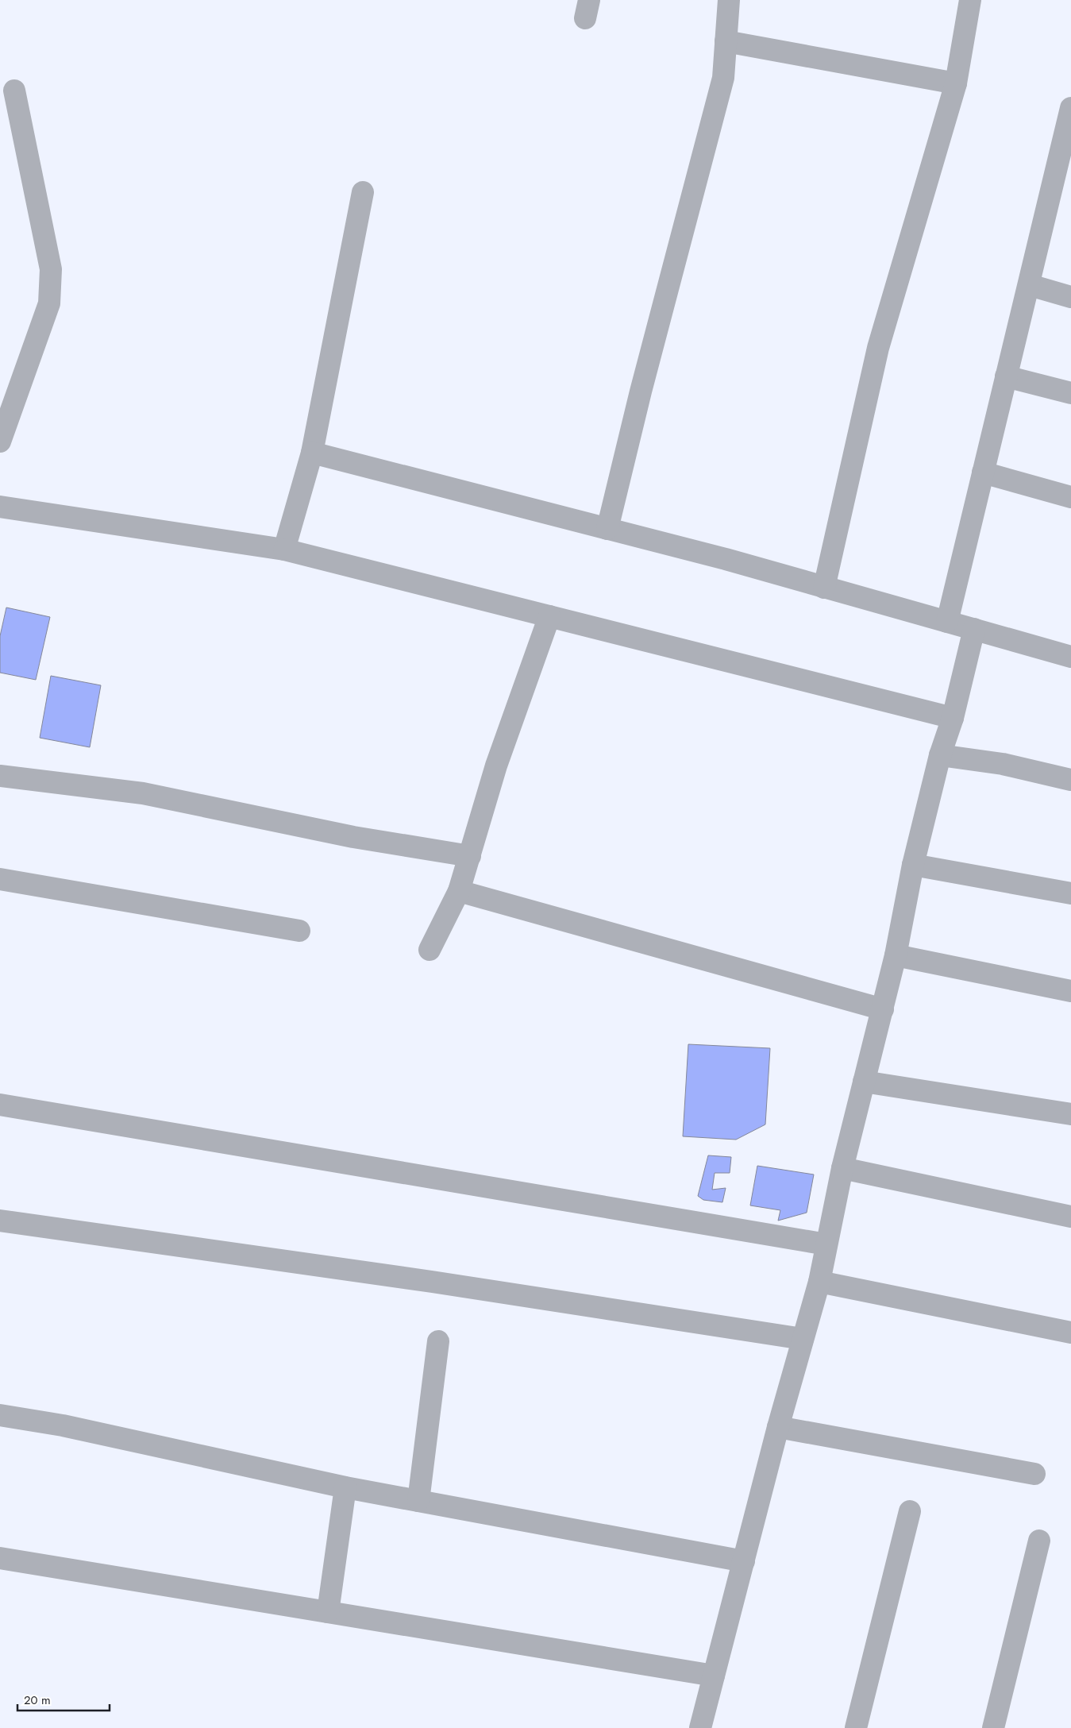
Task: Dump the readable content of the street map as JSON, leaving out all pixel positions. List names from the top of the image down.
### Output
{
  "scale_bar": "20 m"
}
